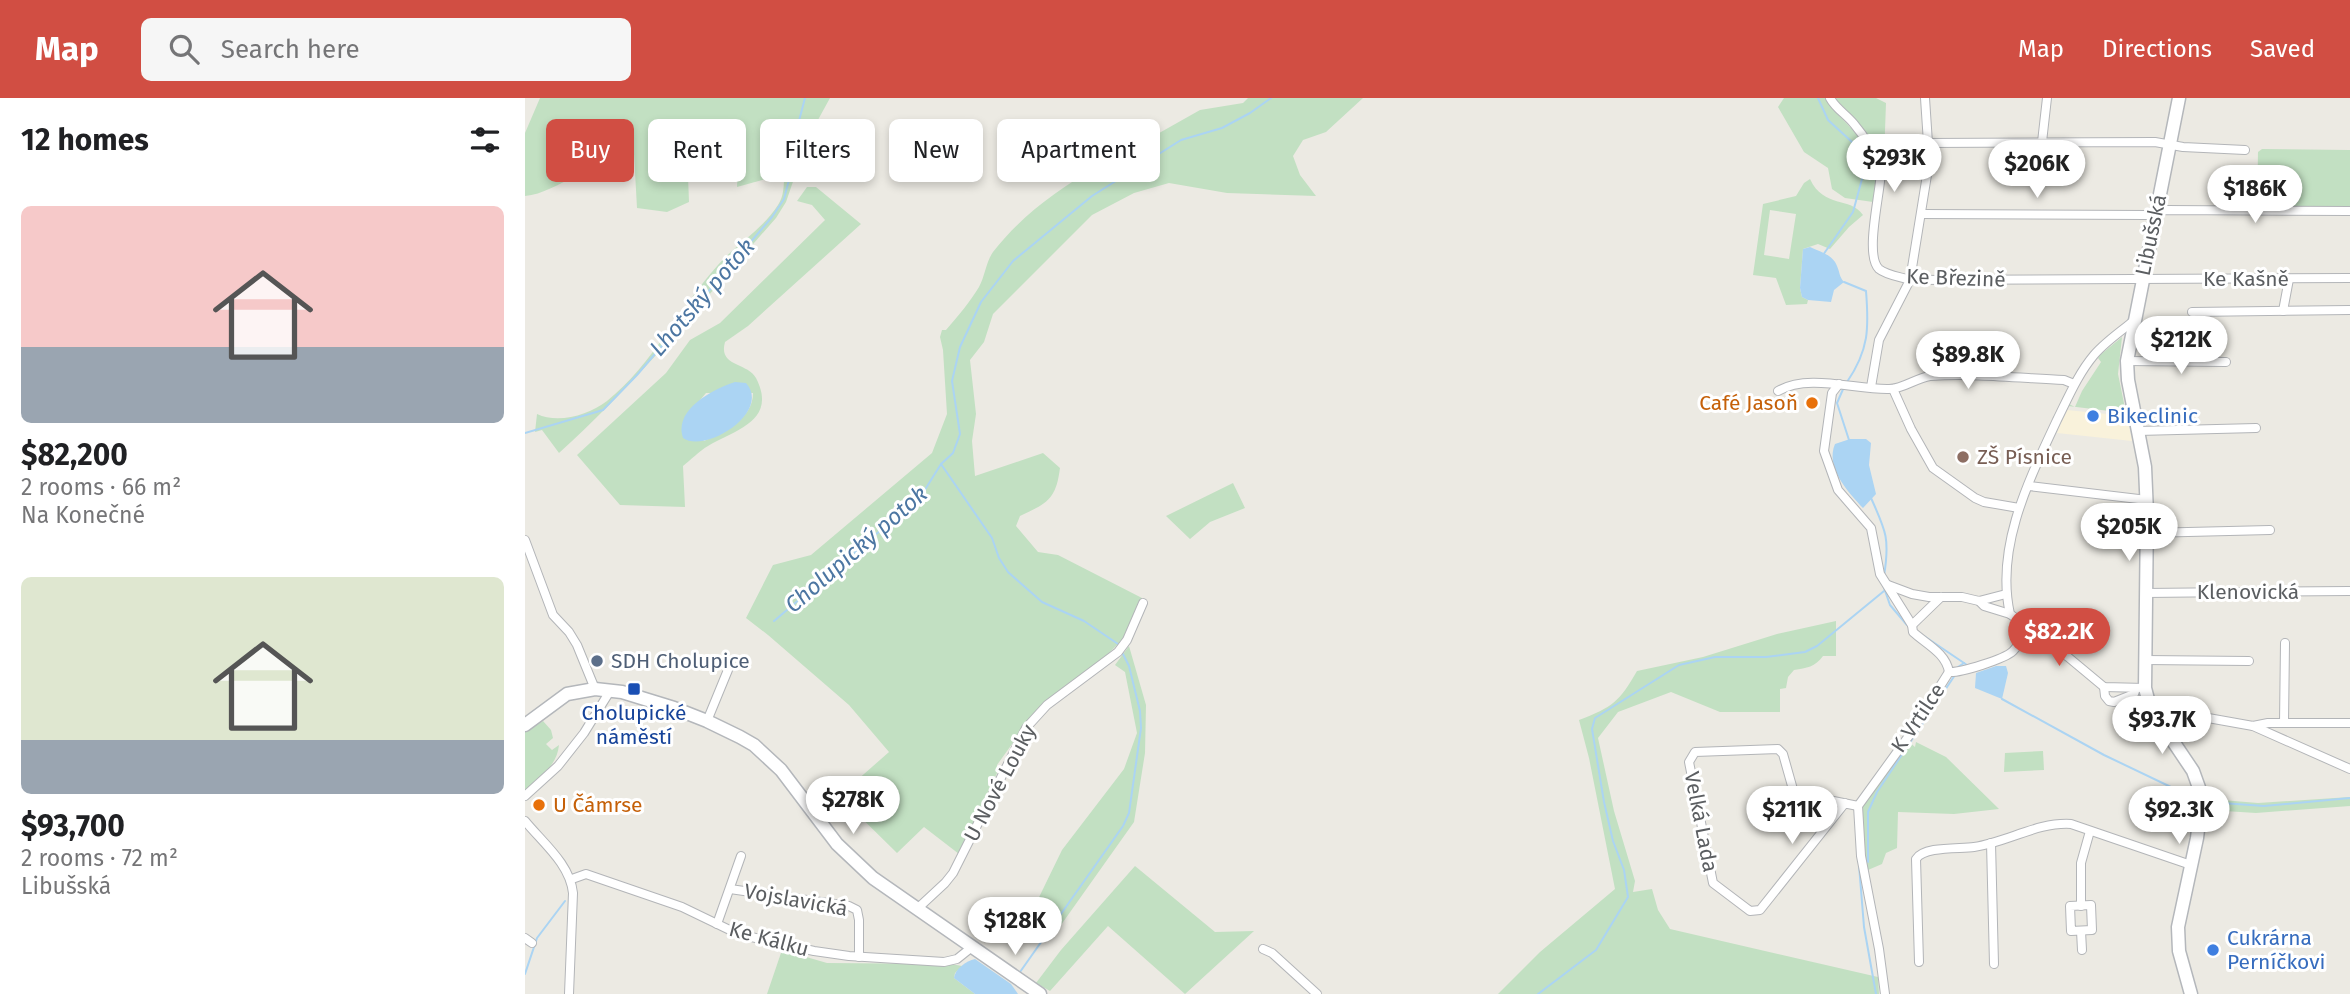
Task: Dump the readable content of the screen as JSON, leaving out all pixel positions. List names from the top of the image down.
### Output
{
  "streets": {
    "street": [
      "Libušská",
      "Ke Březině",
      "Ke Kašně",
      "Klenovická",
      "K Vrtilce",
      "U Nové Louky",
      "Velká Lada",
      "Vojslavická",
      "Ke Kálku"
    ]
  },
  "crossings": [
    ["Libušská", "Ke Březině"],
    ["Libušská", "Ke Kašně"],
    ["Libušská", "Klenovická"],
    ["Ke Březině", "Ke Kašně"],
    ["K Vrtilce", "Velká Lada"],
    ["Vojslavická", "Ke Kálku"]
  ],
  "water": ["Lhotský potok", "Cholupický potok"],
  "places": {
    "other": [
      "Café Jasoň",
      "Bikeclinic",
      "ZŠ Písnice",
      "SDH Cholupice",
      "U Čámrse",
      "Cukrárna Perníčkovi"
    ],
    "transit": ["Cholupické náměstí"]
  },
  "page": {
    "header": "Map",
    "search": "Search here",
    "nav": ["Map", "Directions", "Saved"],
    "heading": "12 homes",
    "chip": [
      "Buy",
      "Rent",
      "Filters",
      "New",
      "Apartment"
    ],
    "price": [
      "$293K",
      "$206K",
      "$186K",
      "$212K",
      "$89.8K",
      "$205K",
      "$82.2K",
      "$93.7K",
      "$278K",
      "$211K",
      "$92.3K",
      "$128K"
    ],
    "list": [
      {
        "name": "$82,200",
        "note": "2 rooms · 66 m² · Na Konečné"
      },
      {
        "name": "$93,700",
        "note": "2 rooms · 72 m² · Libušská"
      }
    ]
  }
}
